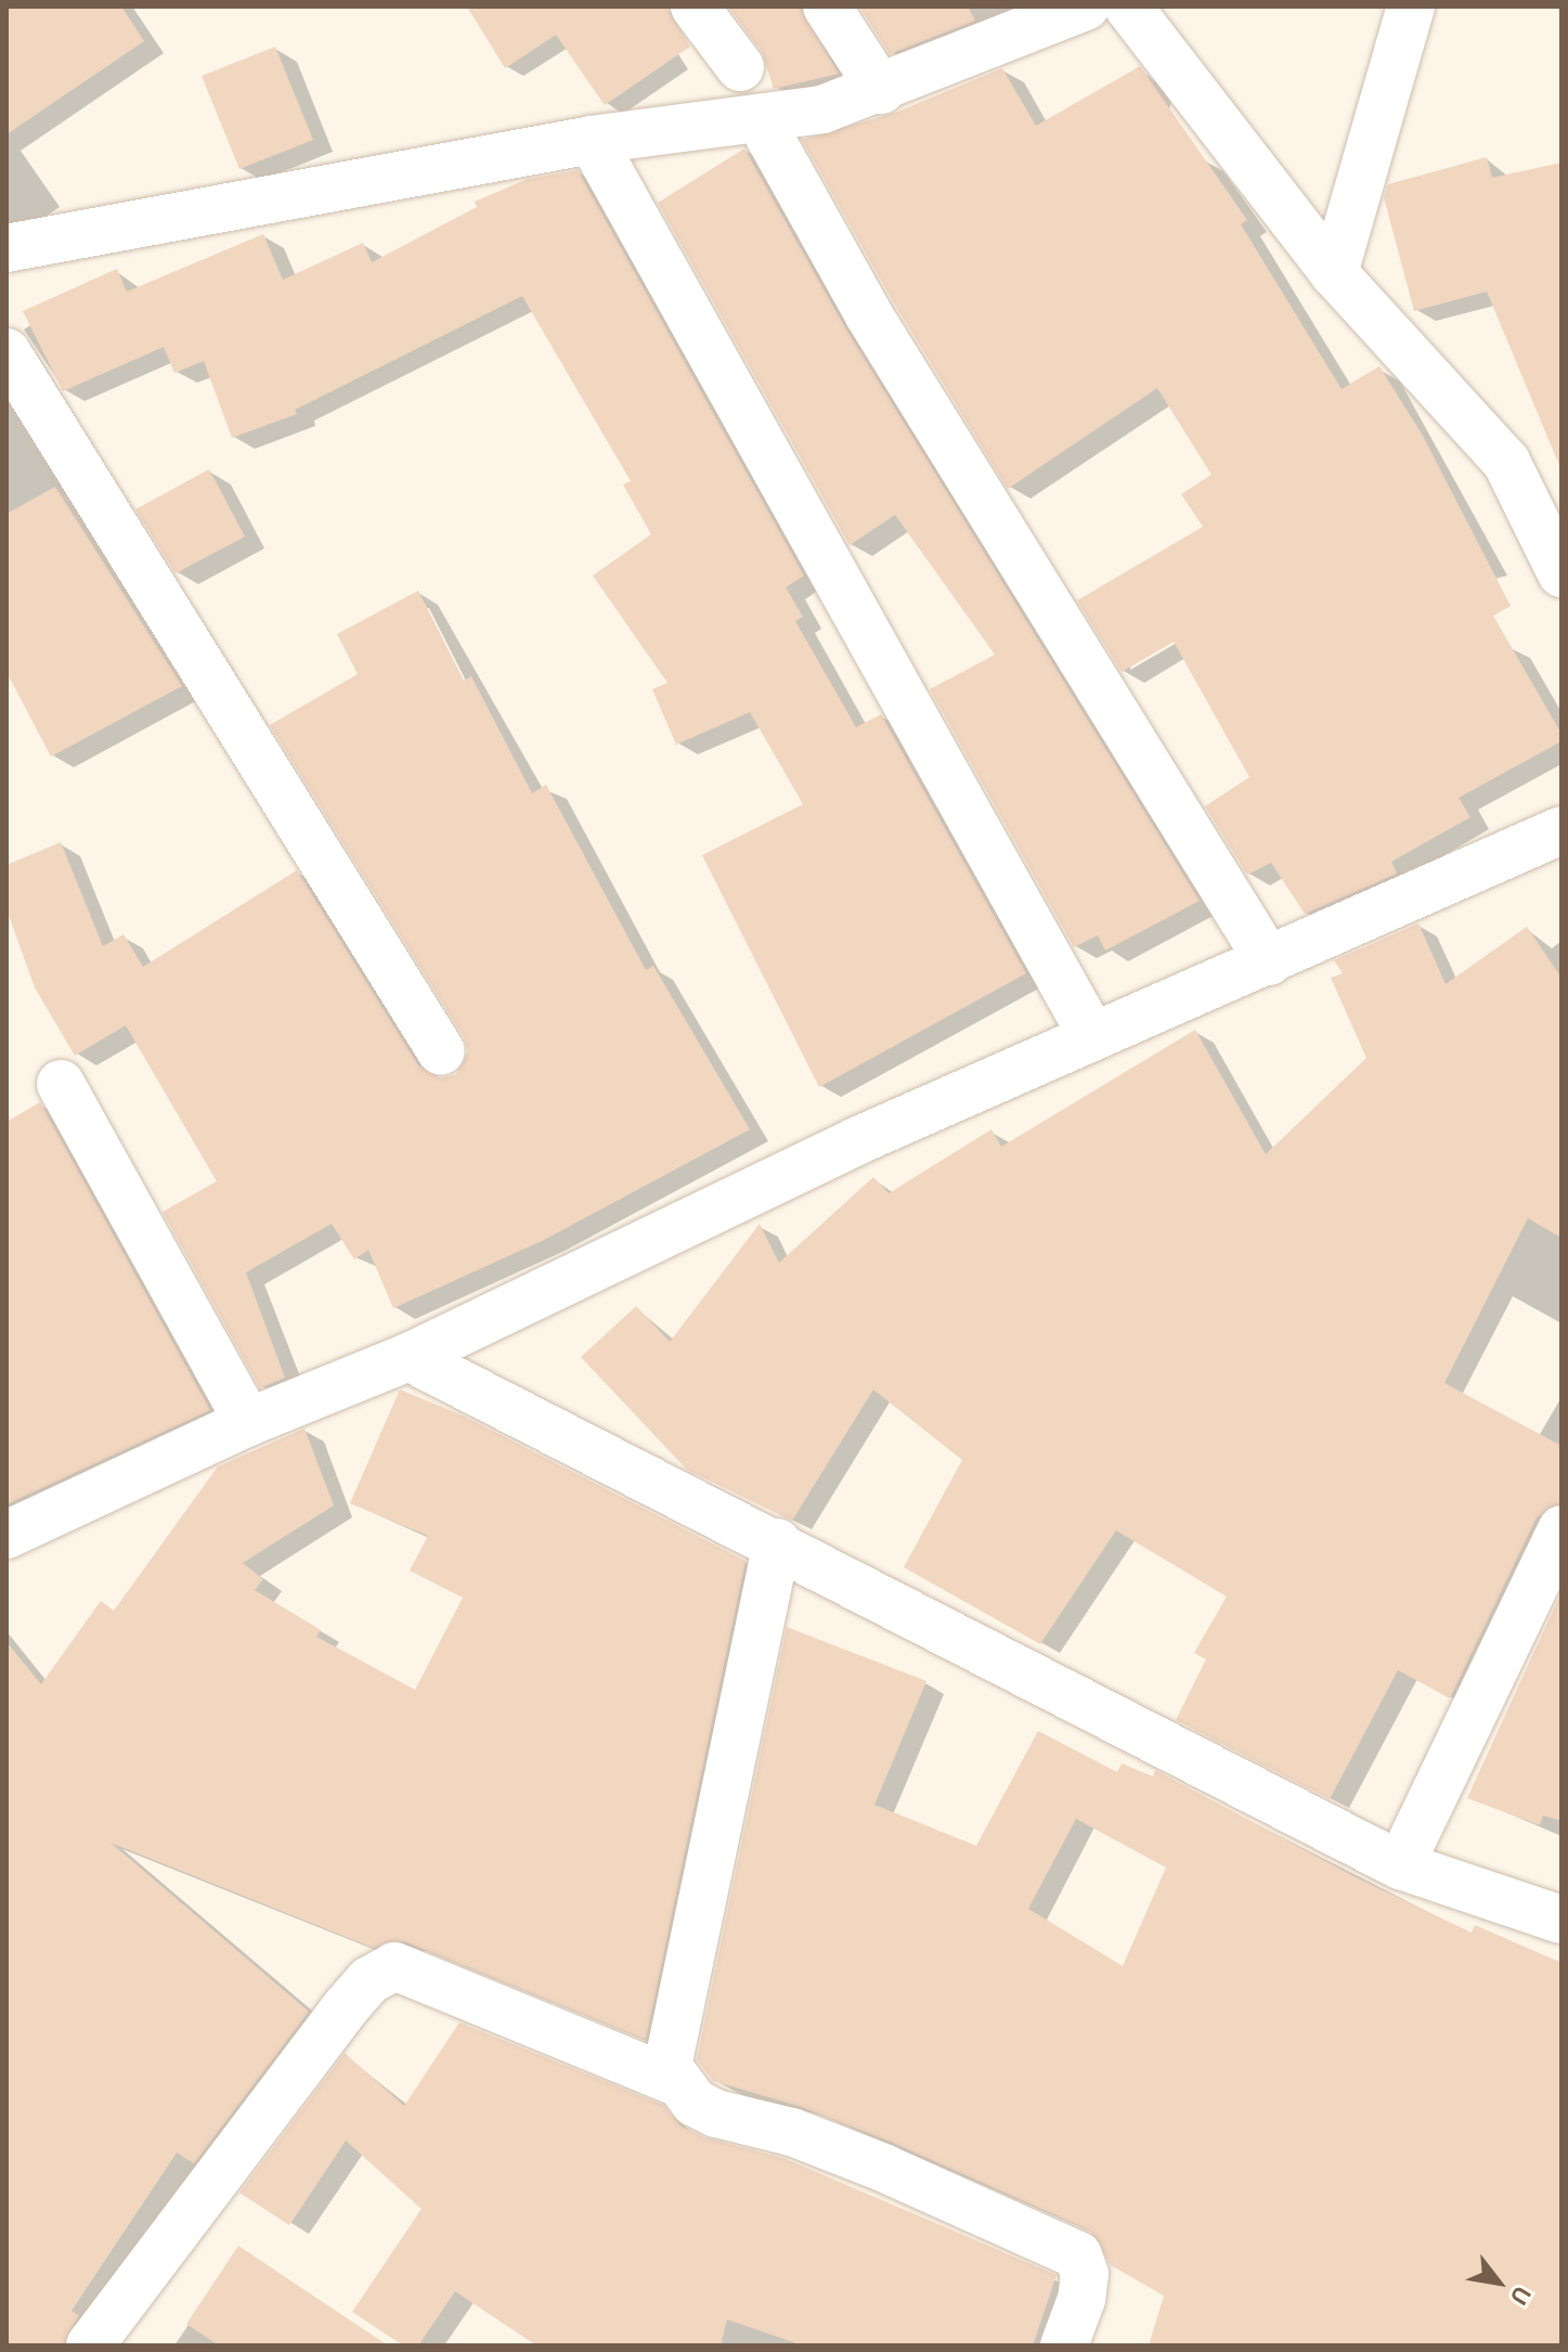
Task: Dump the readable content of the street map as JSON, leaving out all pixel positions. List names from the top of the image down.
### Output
{
  "north": "bottom right"
}
